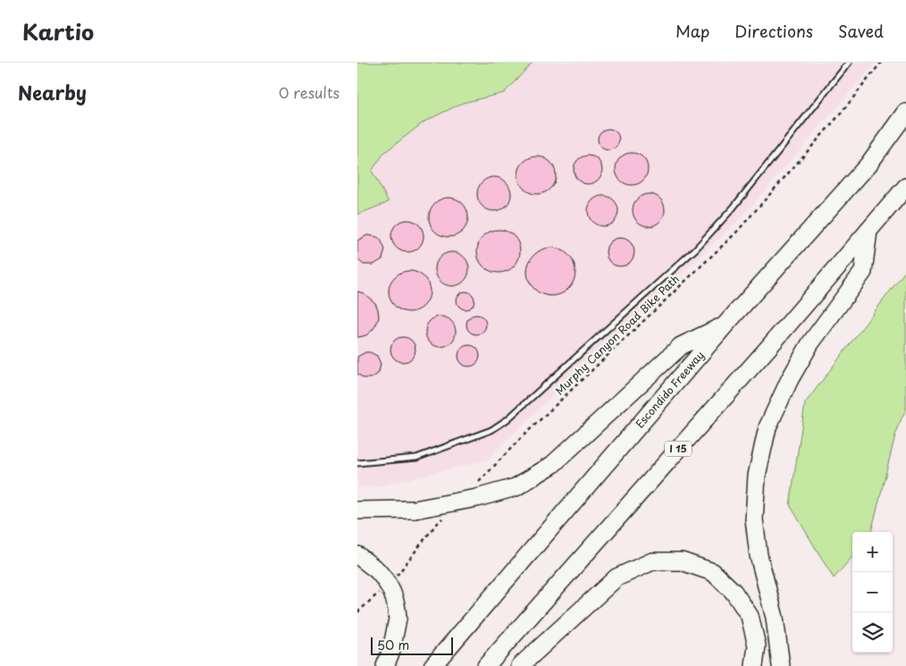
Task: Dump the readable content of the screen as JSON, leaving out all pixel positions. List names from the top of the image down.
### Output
{
  "streets": {
    "highway": ["Escondido Freeway", "I 15"],
    "path": ["Murphy Canyon Road Bike Path"]
  },
  "scale_bar": "50 m",
  "page": {
    "header": "Kartio",
    "nav": ["Map", "Directions", "Saved"],
    "heading": ["Nearby", "0 results"],
    "map_buttons": ["+", "−"],
    "scale": "50 m"
  }
}
